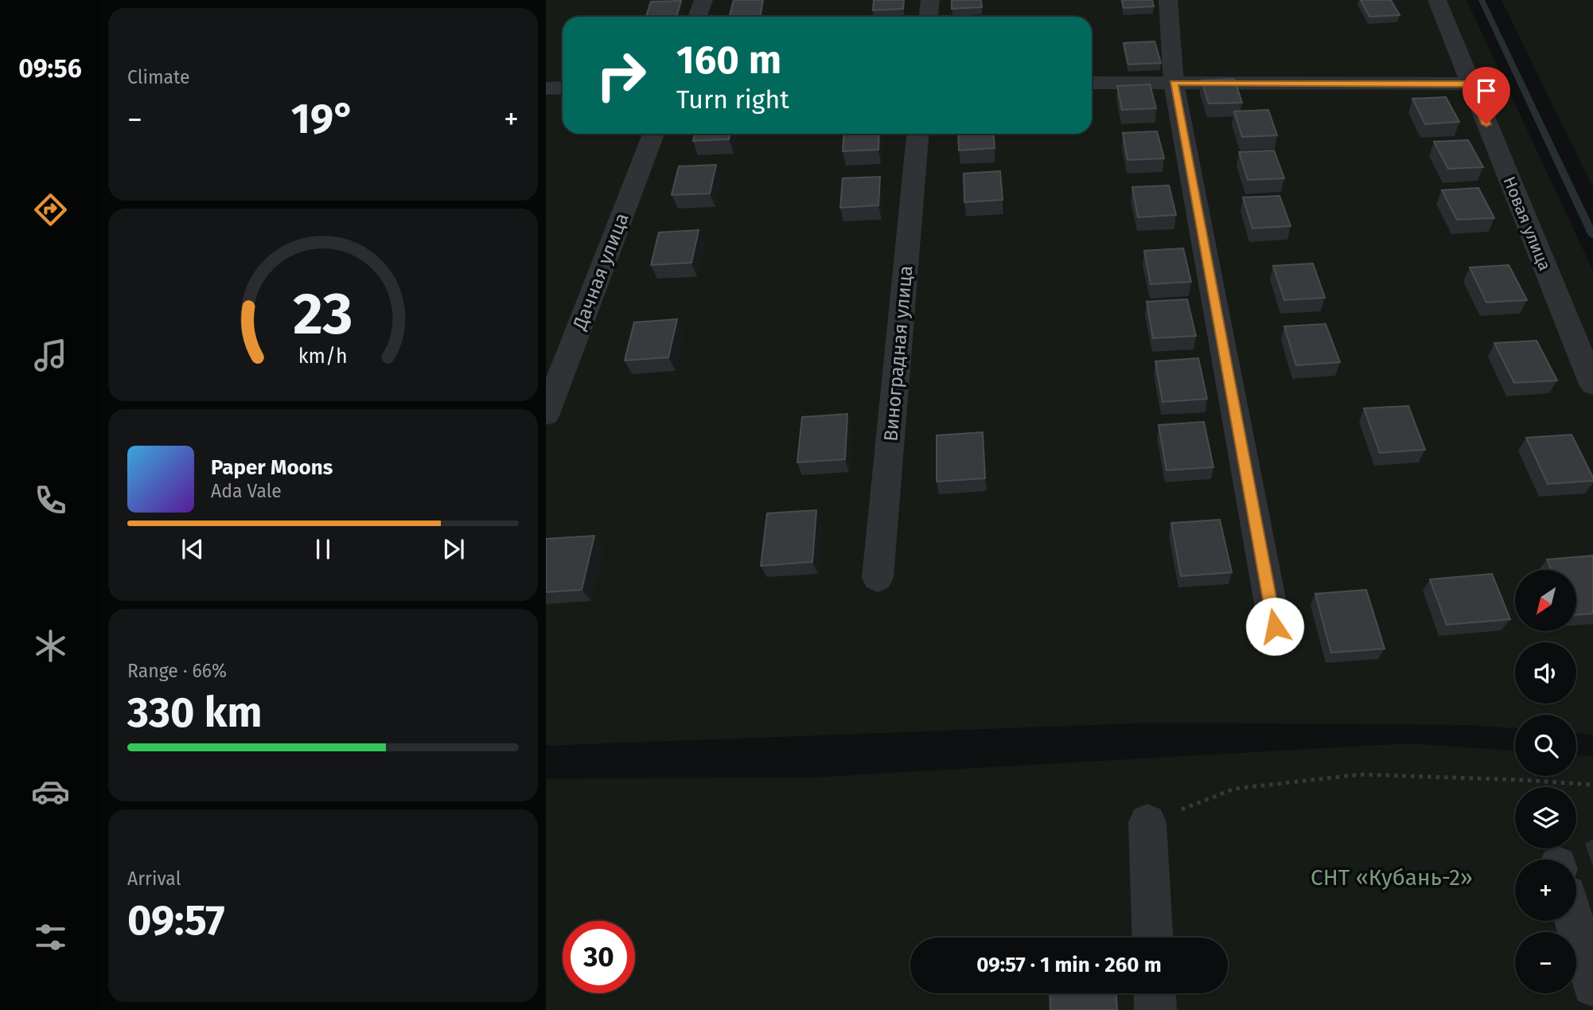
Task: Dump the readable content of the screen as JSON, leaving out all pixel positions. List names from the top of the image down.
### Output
{
  "streets": {
    "street": ["Новая улица", "Дачная улица", "Виноградная улица"]
  },
  "parks": ["СНТ «Кубань-2»"],
  "north": "bottom left",
  "page": {
    "tabs": "09:56",
    "tile": [
      "Climate",
      ["Range · 66%", "330 km"],
      ["Arrival", "09:57"]
    ],
    "turn": ["160 m", "Turn right"],
    "heat": ["−", "19°", "+"],
    "song": ["Paper Moons", "Ada Vale"],
    "map_buttons": ["+", "−"],
    "limit": "30",
    "trip": "09:57 · 1 min · 260 m",
    "gauge": ["23", "km/h"]
  }
}
